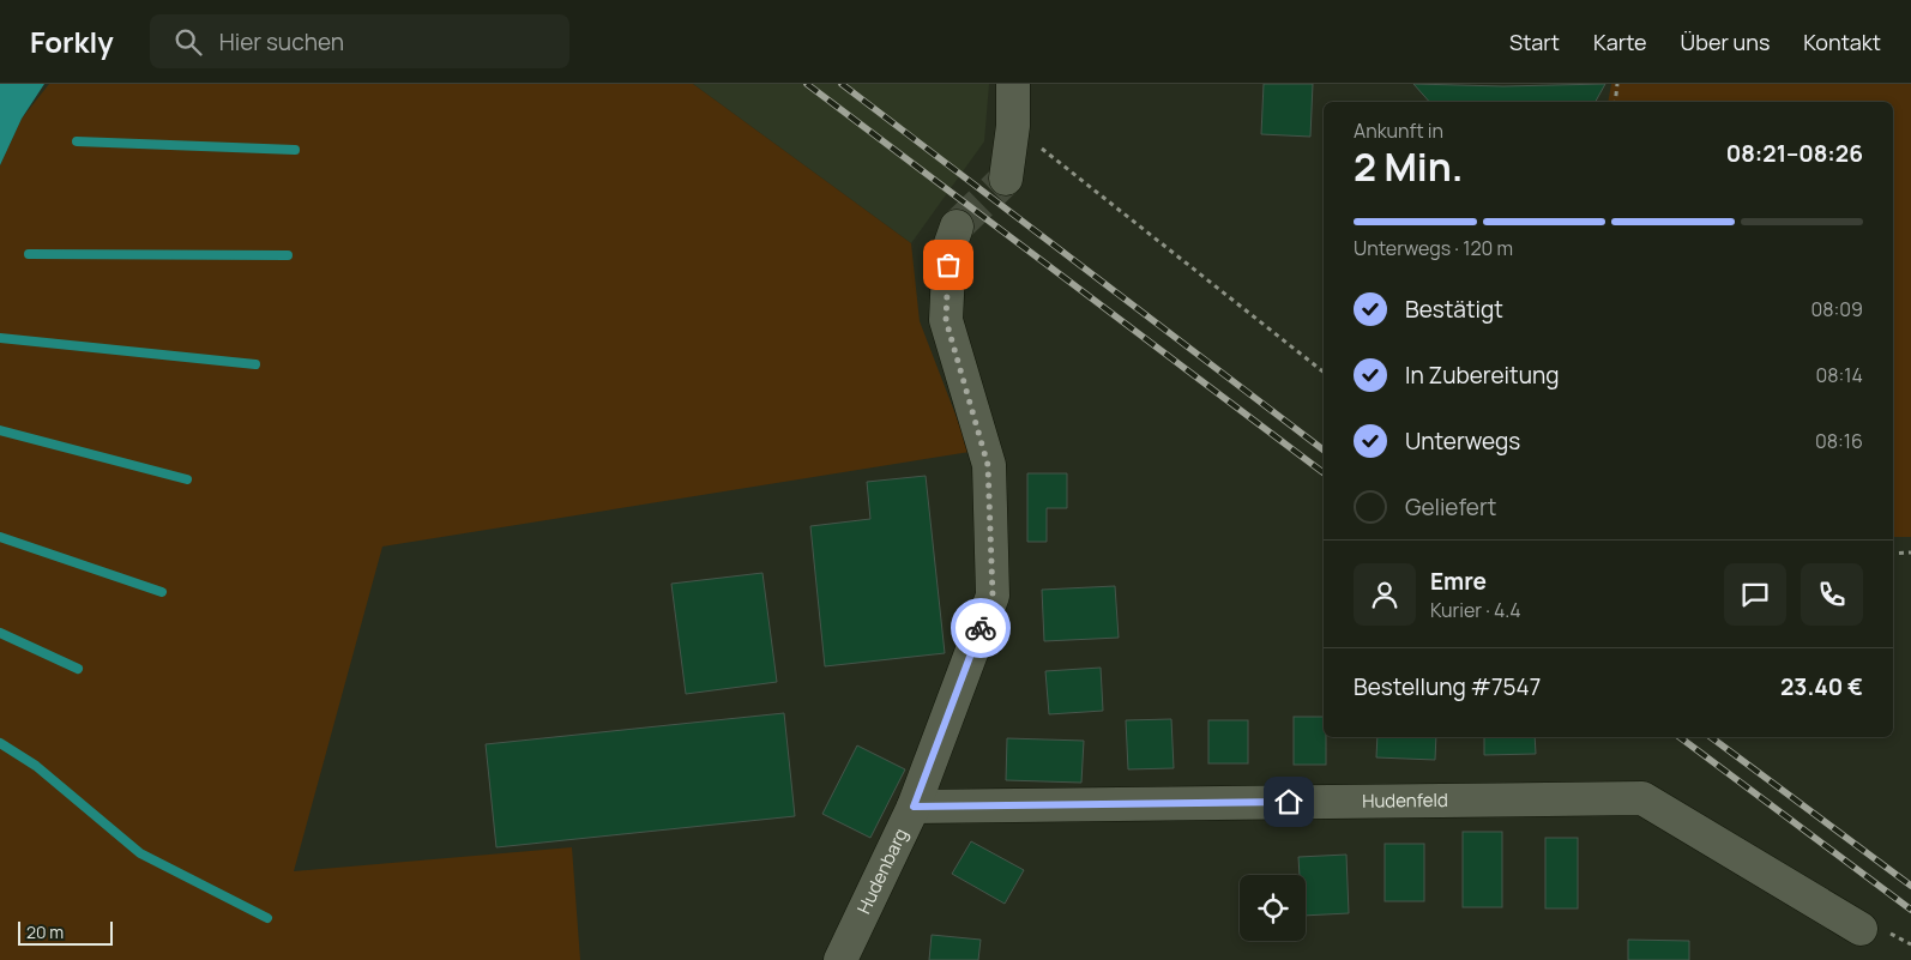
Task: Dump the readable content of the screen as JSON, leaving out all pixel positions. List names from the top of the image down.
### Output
{
  "streets": {
    "street": ["Hudenfeld", "Hudenbarg"]
  },
  "crossings": [
    ["Hudenfeld", "Hudenbarg"]
  ],
  "scale_bar": "20 m",
  "page": {
    "header": "Forkly",
    "search": "Hier suchen",
    "nav": [
      "Start",
      "Karte",
      "Über uns",
      "Kontakt"
    ],
    "heading": ["2 Min.", "Ankunft in", "08:21–08:26"],
    "panel": [
      "Emre",
      "Kurier · 4.4",
      "Bestellung #7547",
      "23.40 €"
    ],
    "bar": "Unterwegs · 120 m",
    "list": [
      ["Bestätigt", "08:09"],
      ["In Zubereitung", "08:14"],
      ["Unterwegs", "08:16"],
      "Geliefert"
    ],
    "scale": "20 m"
  }
}
